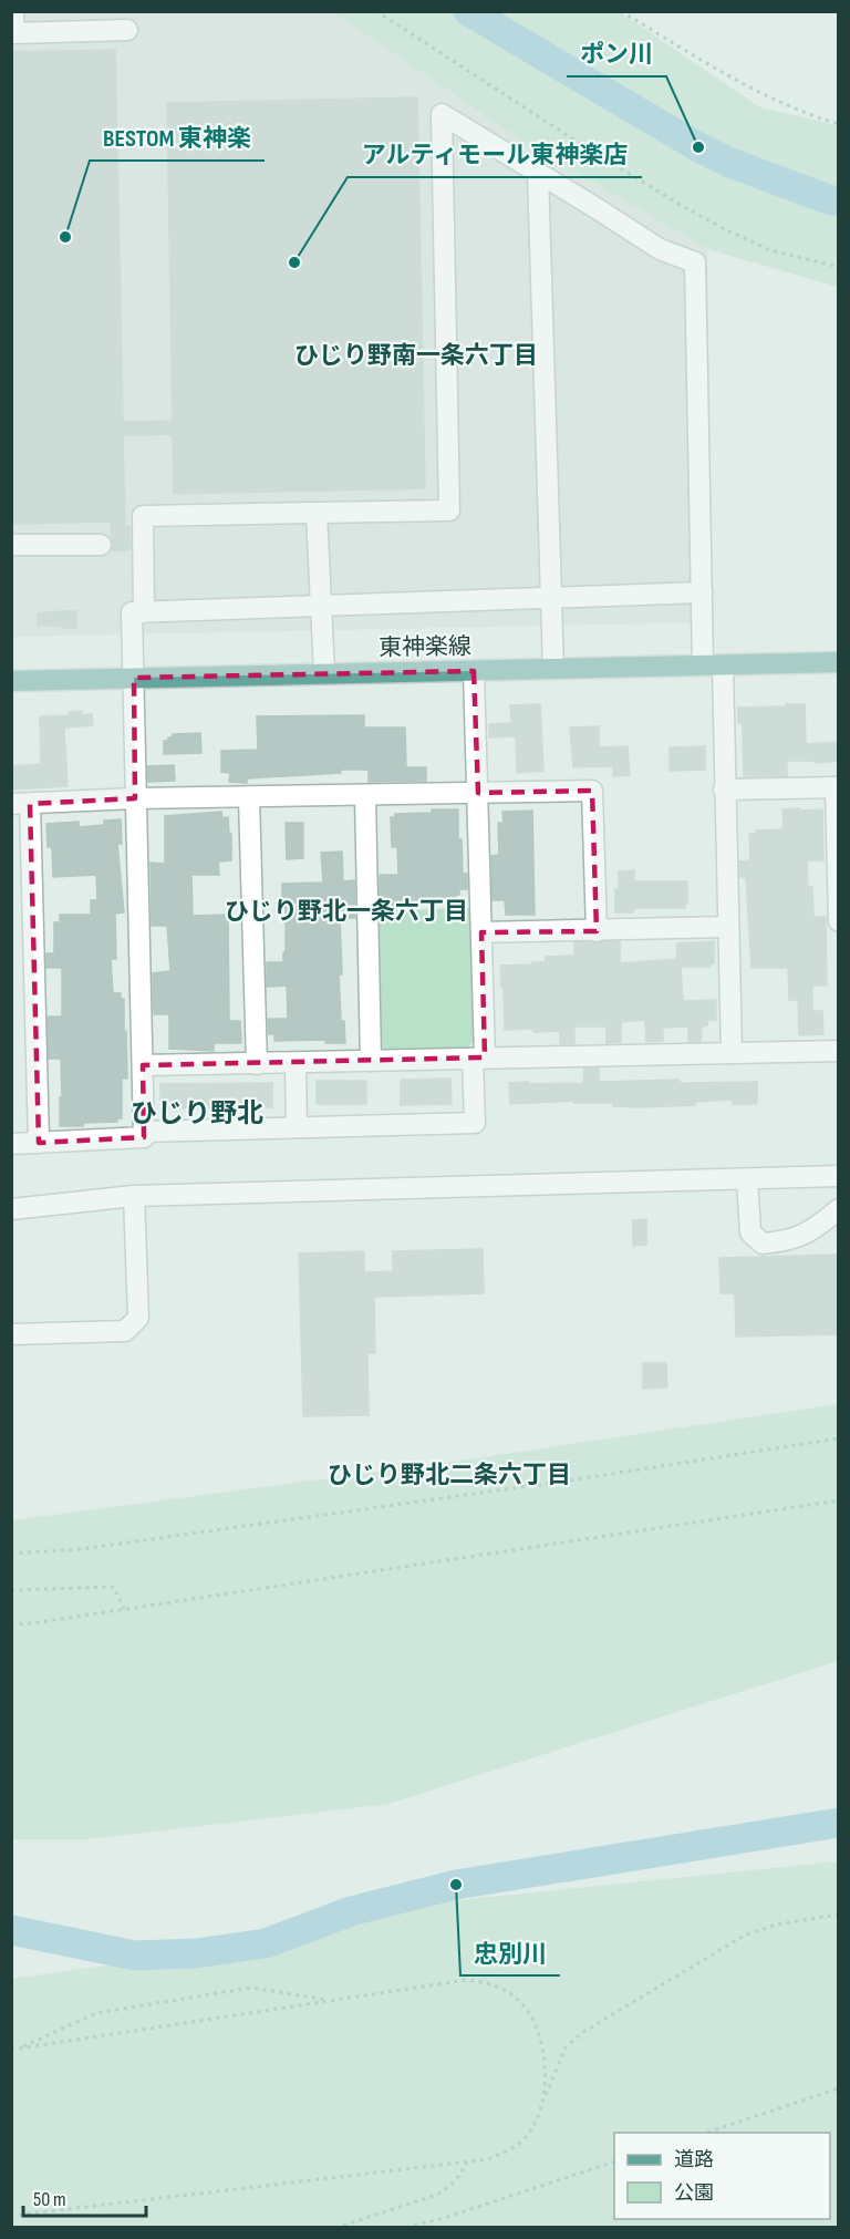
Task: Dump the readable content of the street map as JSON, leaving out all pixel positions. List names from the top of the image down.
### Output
{
  "streets": {
    "main road": ["東神楽線"]
  },
  "districts": [
    "ひじり野南一条六丁目",
    "ひじり野北一条六丁目",
    "ひじり野北",
    "ひじり野北二条六丁目"
  ],
  "places": [
    "ポン川",
    "BESTOM 東神楽",
    "アルティモール東神楽店",
    "忠別川"
  ],
  "legend": ["道路", "公園"],
  "scale_bar": "50 m"
}
